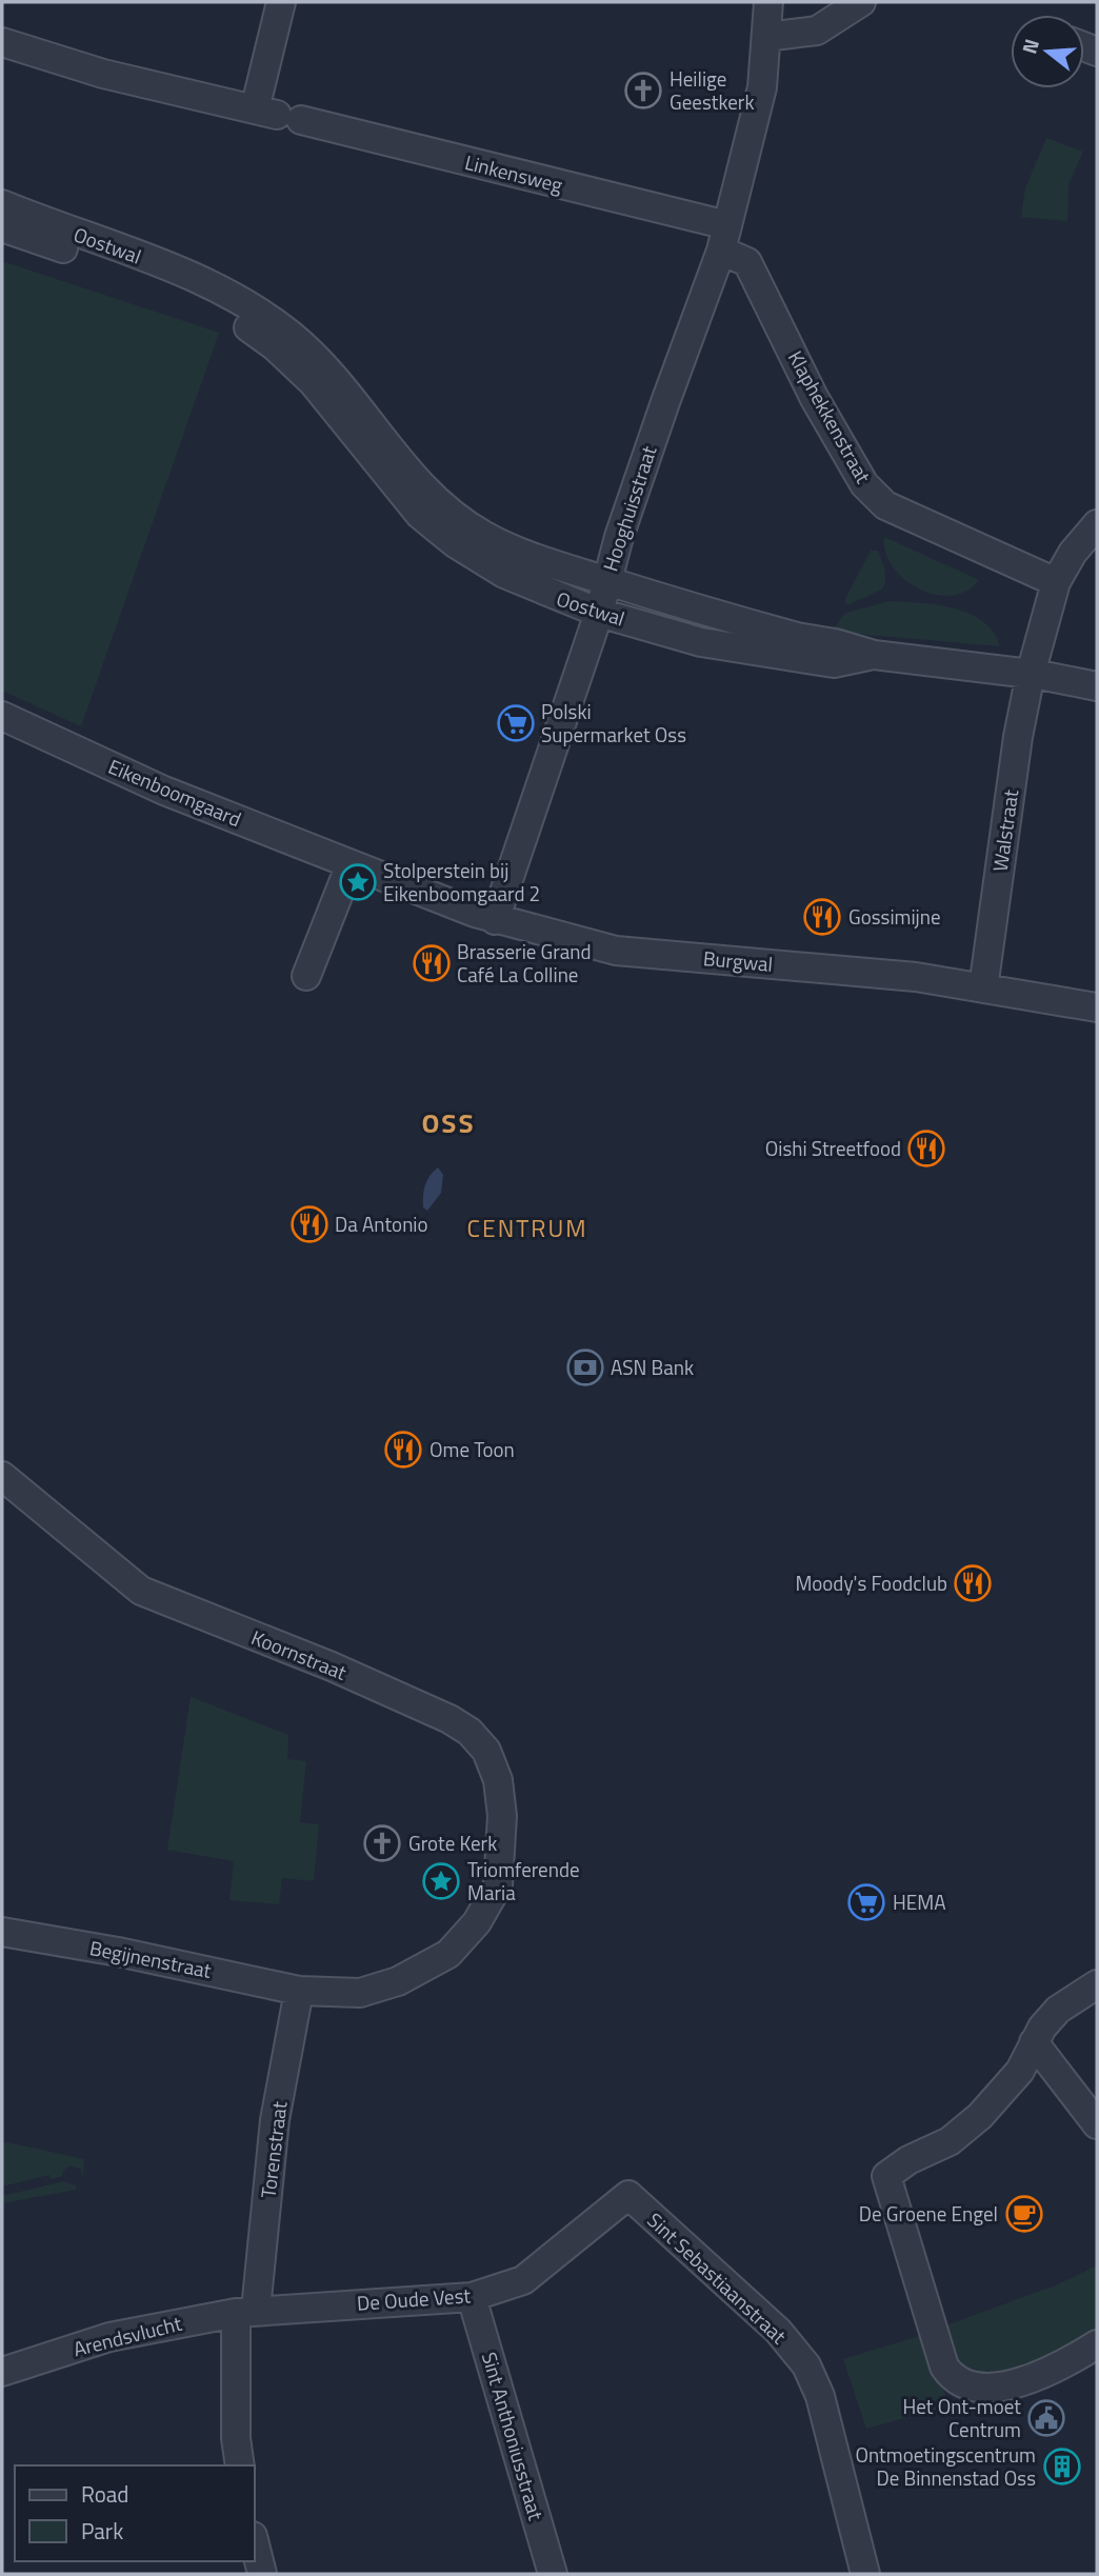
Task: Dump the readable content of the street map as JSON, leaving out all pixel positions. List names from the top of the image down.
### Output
{
  "streets": {
    "street": [
      "Linkensweg",
      "Oostwal",
      "Klaphekkenstraat",
      "Hooghuisstraat",
      "Eikenboomgaard",
      "Walstraat",
      "Burgwal",
      "Koornstraat",
      "Begijnenstraat",
      "Torenstraat",
      "Sint Sebastiaanstraat",
      "De Oude Vest",
      "Arendsvlucht",
      "Sint Anthoniusstraat"
    ]
  },
  "crossings": [
    ["Linkensweg", "Klaphekkenstraat"],
    ["Linkensweg", "Hooghuisstraat"],
    ["Oostwal", "Hooghuisstraat"],
    ["Oostwal", "Walstraat"],
    ["Klaphekkenstraat", "Hooghuisstraat"],
    ["Klaphekkenstraat", "Walstraat"],
    ["Hooghuisstraat", "Eikenboomgaard"],
    ["Hooghuisstraat", "Burgwal"],
    ["Eikenboomgaard", "Burgwal"],
    ["Walstraat", "Burgwal"],
    ["Koornstraat", "Begijnenstraat"],
    ["Begijnenstraat", "Torenstraat"],
    ["Torenstraat", "De Oude Vest"],
    ["Torenstraat", "Arendsvlucht"],
    ["Sint Sebastiaanstraat", "De Oude Vest"],
    ["De Oude Vest", "Arendsvlucht"],
    ["De Oude Vest", "Sint Anthoniusstraat"]
  ],
  "districts": ["OSS", "CENTRUM"],
  "places": {
    "church": ["Heilige Geestkerk", "Grote Kerk"],
    "supermarket": ["Polski Supermarket Oss", "HEMA"],
    "place": ["Stolperstein bij Eikenboomgaard 2", "Triomferende Maria"],
    "restaurant": [
      "Gossimijne",
      "Brasserie Grand Café La Colline",
      "Oishi Streetfood",
      "Da Antonio",
      "Ome Toon",
      "Moody's Foodclub"
    ],
    "bank": ["ASN Bank"],
    "cafe": ["De Groene Engel"],
    "public building": ["Het Ont-moet Centrum"],
    "building": ["Ontmoetingscentrum De Binnenstad Oss"]
  },
  "legend": ["Road", "Park"],
  "north": "left"
}
